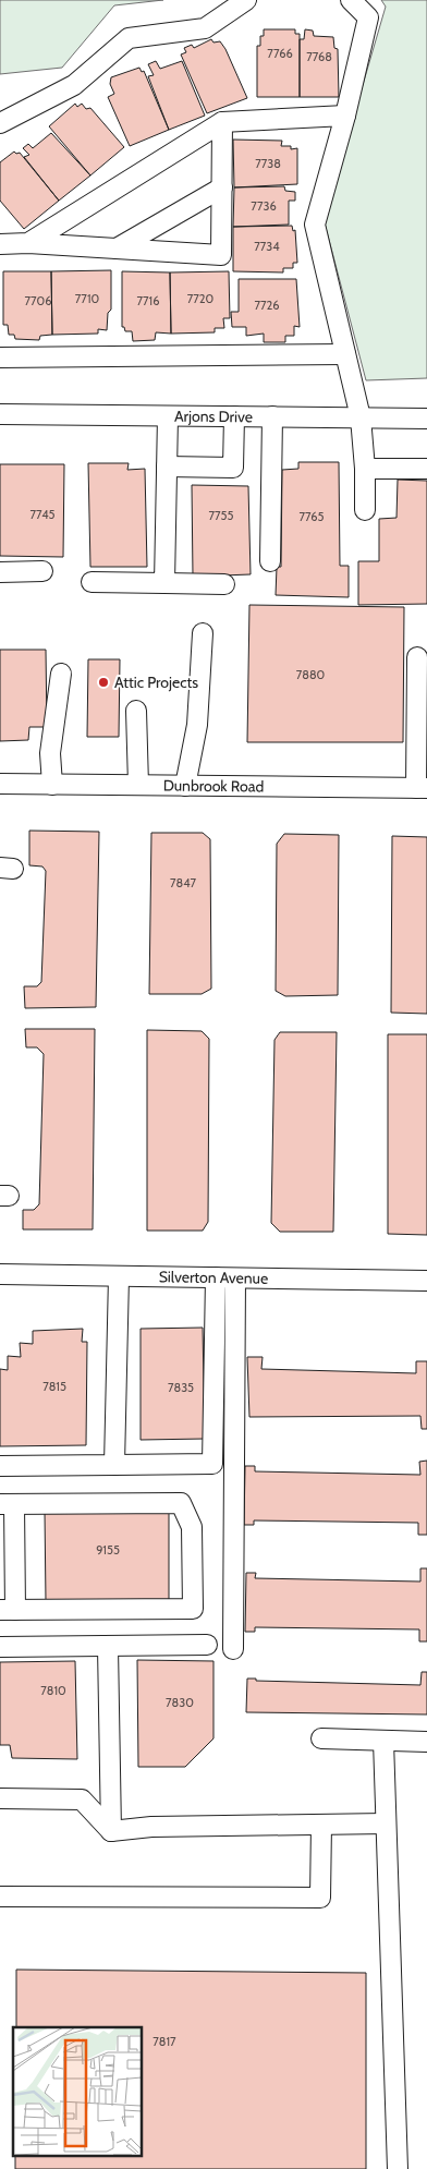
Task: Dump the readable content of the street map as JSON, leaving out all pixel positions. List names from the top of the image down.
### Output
{
  "streets": {
    "street": ["Arjons Drive", "Dunbrook Road", "Silverton Avenue"]
  },
  "places": ["Attic Projects"],
  "house_numbers": [
    "7766",
    "7768",
    "7738",
    "7736",
    "7734",
    "7710",
    "7720",
    "7706",
    "7716",
    "7726",
    "7745",
    "7755",
    "7765",
    "7880",
    "7847",
    "7815",
    "7835",
    "9155",
    "7810",
    "7830",
    "7817"
  ]
}
